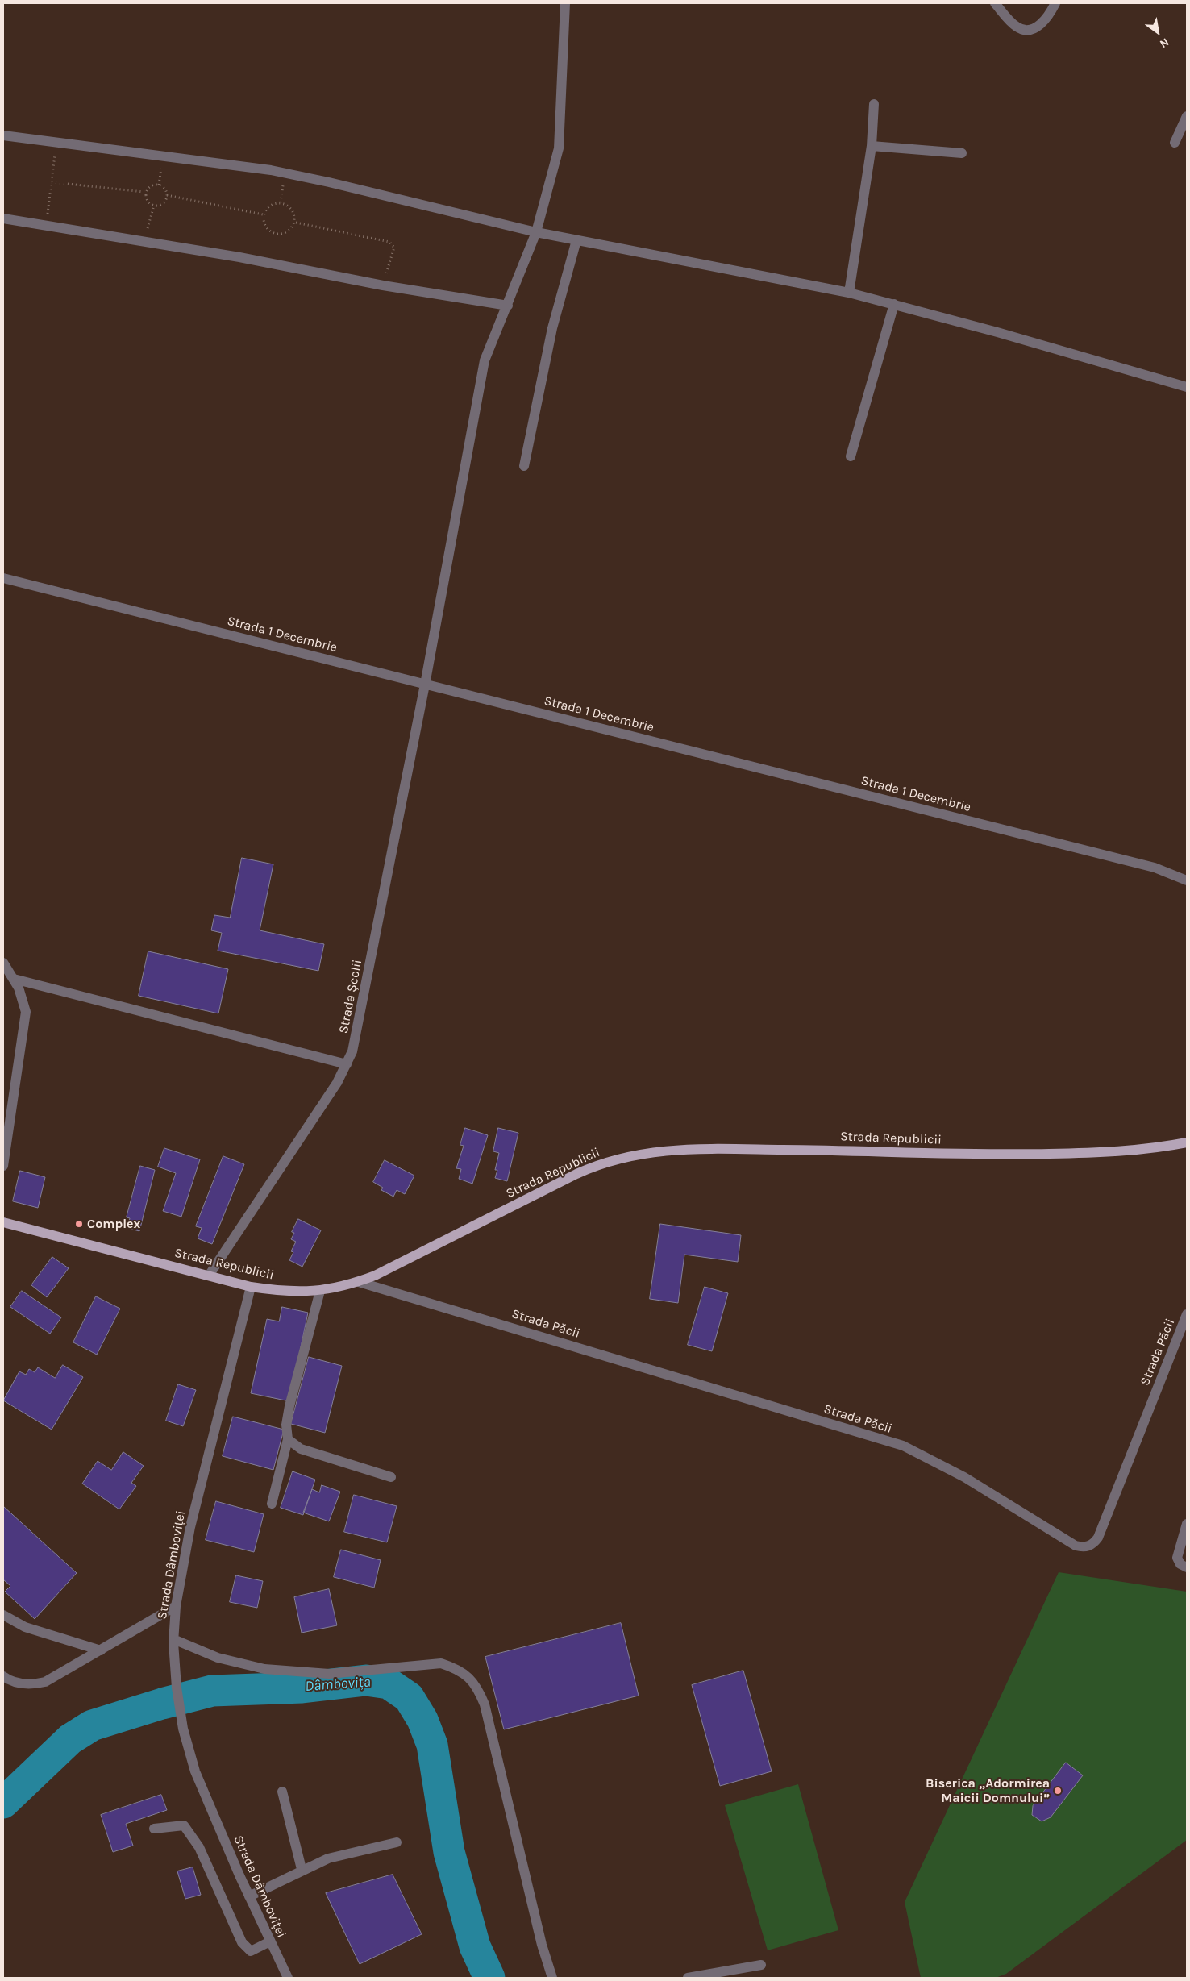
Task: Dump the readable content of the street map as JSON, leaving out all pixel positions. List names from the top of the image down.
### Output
{
  "streets": {
    "main road": ["Strada Republicii"],
    "street": [
      "Strada 1 Decembrie",
      "Strada Școlii",
      "Strada Păcii",
      "Strada Dâmboviței"
    ]
  },
  "crossings": [
    ["Strada 1 Decembrie", "Strada Școlii"],
    ["Strada Școlii", "Strada Republicii"],
    ["Strada Republicii", "Strada Păcii"],
    ["Strada Republicii", "Strada Dâmboviței"]
  ],
  "water": ["Dâmbovița"],
  "places": ["Complex", "Biserica „Adormirea Maicii Domnului”"],
  "north": "bottom right"
}
